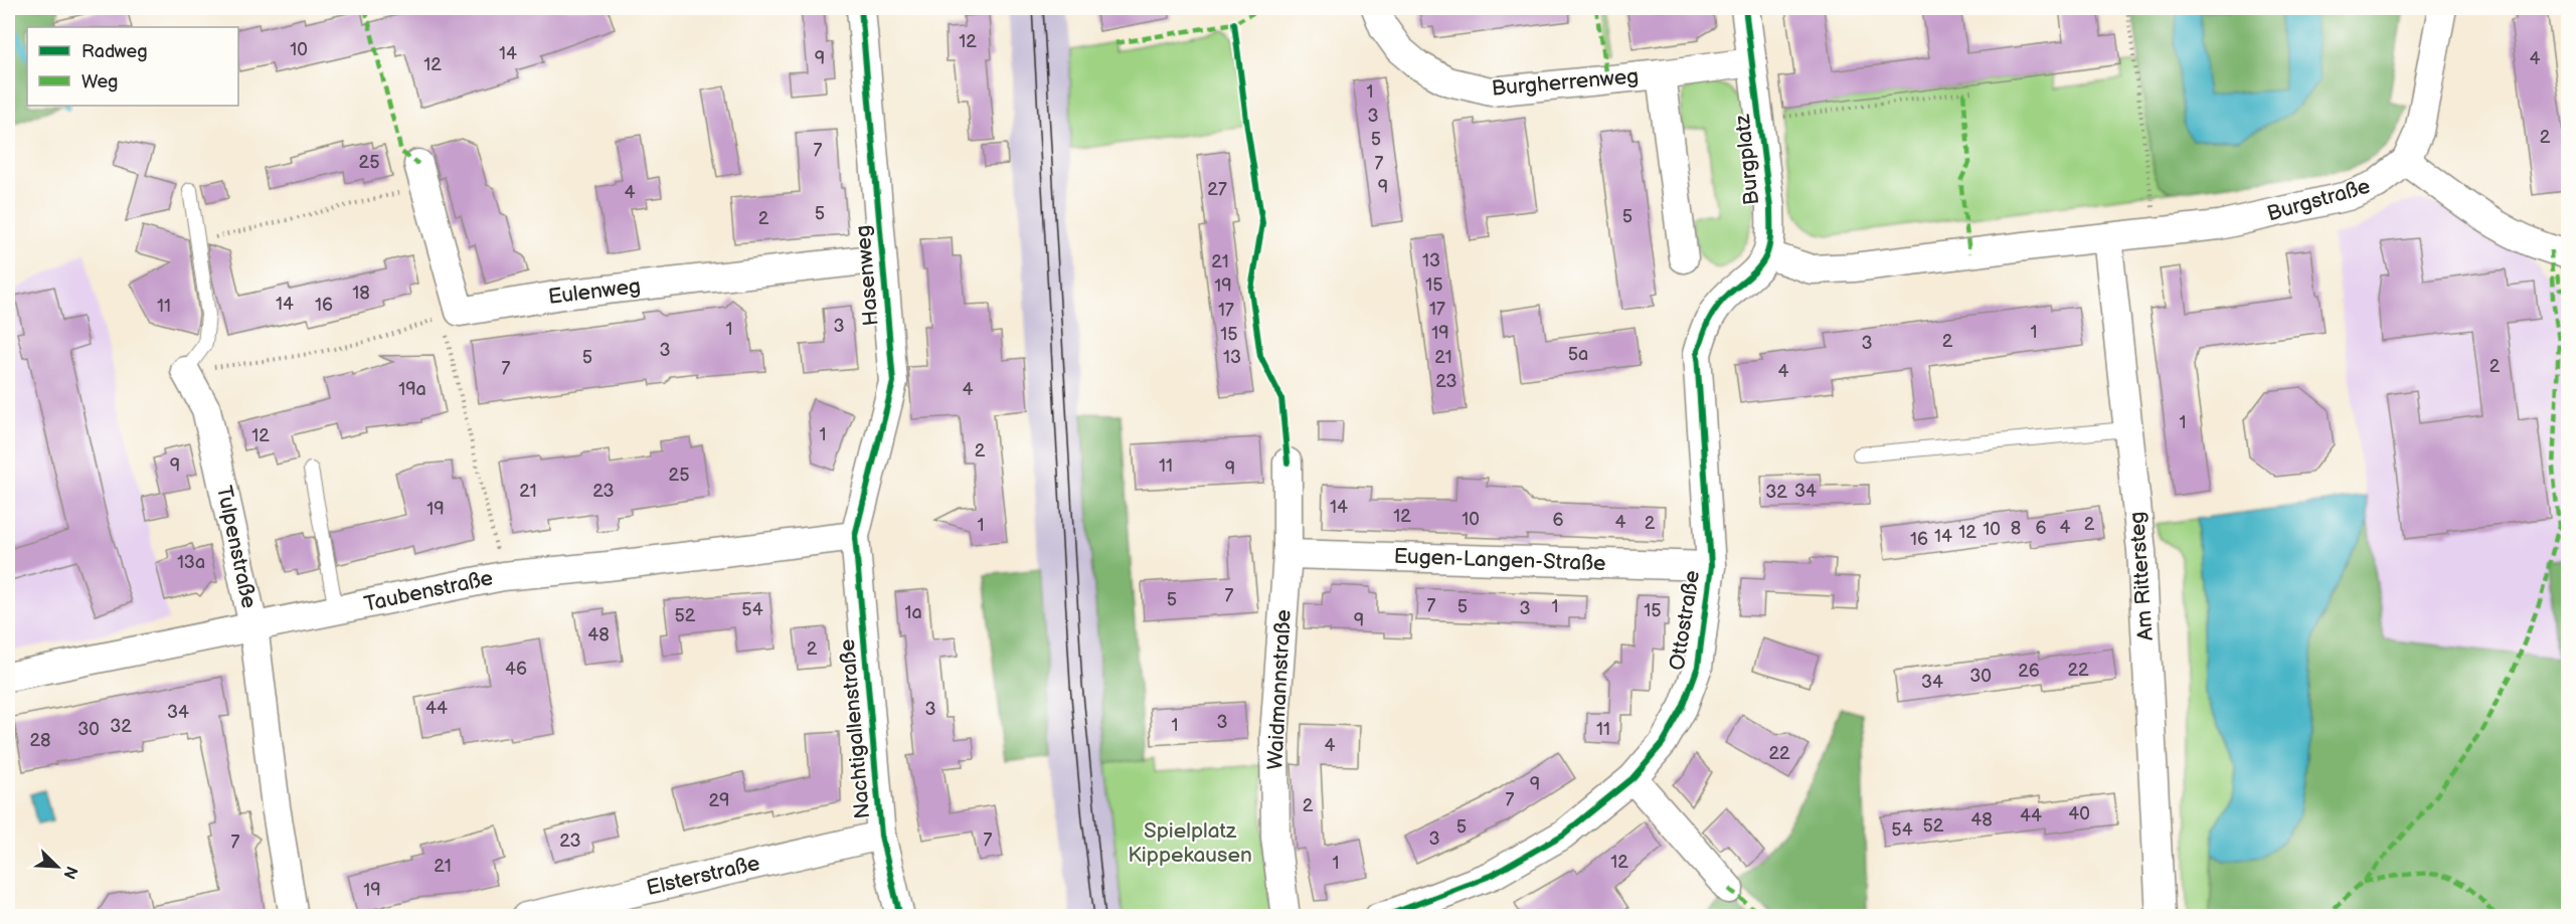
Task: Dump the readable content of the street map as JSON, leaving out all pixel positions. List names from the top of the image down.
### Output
{
  "streets": {
    "street": [
      "Burgherrenweg",
      "Burgplatz",
      "Burgstraße",
      "Hasenweg",
      "Eulenweg",
      "Tulpenstraße",
      "Eugen-Langen-Straße",
      "Am Rittersteg",
      "Taubenstraße",
      "Ottostraße",
      "Waidmannstraße",
      "Nachtigallenstraße",
      "Elsterstraße"
    ]
  },
  "crossings": [
    ["Burgherrenweg", "Burgplatz"],
    ["Burgplatz", "Ottostraße"],
    ["Burgstraße", "Am Rittersteg"],
    ["Hasenweg", "Eulenweg"],
    ["Hasenweg", "Taubenstraße"],
    ["Hasenweg", "Nachtigallenstraße"],
    ["Tulpenstraße", "Taubenstraße"],
    ["Eugen-Langen-Straße", "Ottostraße"],
    ["Eugen-Langen-Straße", "Waidmannstraße"],
    ["Taubenstraße", "Nachtigallenstraße"],
    ["Nachtigallenstraße", "Elsterstraße"]
  ],
  "parks": ["Spielplatz Kippekausen"],
  "house_numbers": [
    "12",
    "10",
    "14",
    "9",
    "4",
    "12",
    "1",
    "3",
    "2",
    "5",
    "7",
    "25",
    "7",
    "9",
    "27",
    "4",
    "5",
    "5",
    "2",
    "13",
    "21",
    "15",
    "19",
    "18",
    "14",
    "16",
    "11",
    "17",
    "17",
    "3",
    "1",
    "1",
    "19",
    "15",
    "2",
    "3",
    "3",
    "5a",
    "5",
    "13",
    "21",
    "2",
    "7",
    "4",
    "23",
    "19a",
    "4",
    "1",
    "1",
    "12",
    "2",
    "9",
    "11",
    "9",
    "25",
    "21",
    "23",
    "34",
    "32",
    "14",
    "19",
    "12",
    "10",
    "6",
    "4",
    "2",
    "2",
    "1",
    "4",
    "8",
    "6",
    "10",
    "12",
    "14",
    "16",
    "13a",
    "7",
    "5",
    "7",
    "5",
    "1",
    "3",
    "54",
    "15",
    "1a",
    "52",
    "9",
    "48",
    "2",
    "46",
    "22",
    "26",
    "30",
    "34",
    "44",
    "3",
    "34",
    "3",
    "1",
    "32",
    "30",
    "11",
    "28",
    "4",
    "22",
    "9",
    "7",
    "29",
    "2",
    "40",
    "44",
    "48",
    "52",
    "5",
    "54",
    "3",
    "7",
    "23",
    "7",
    "12",
    "1",
    "21",
    "19"
  ],
  "legend": ["Radweg", "Weg"],
  "north": "bottom right"
}
